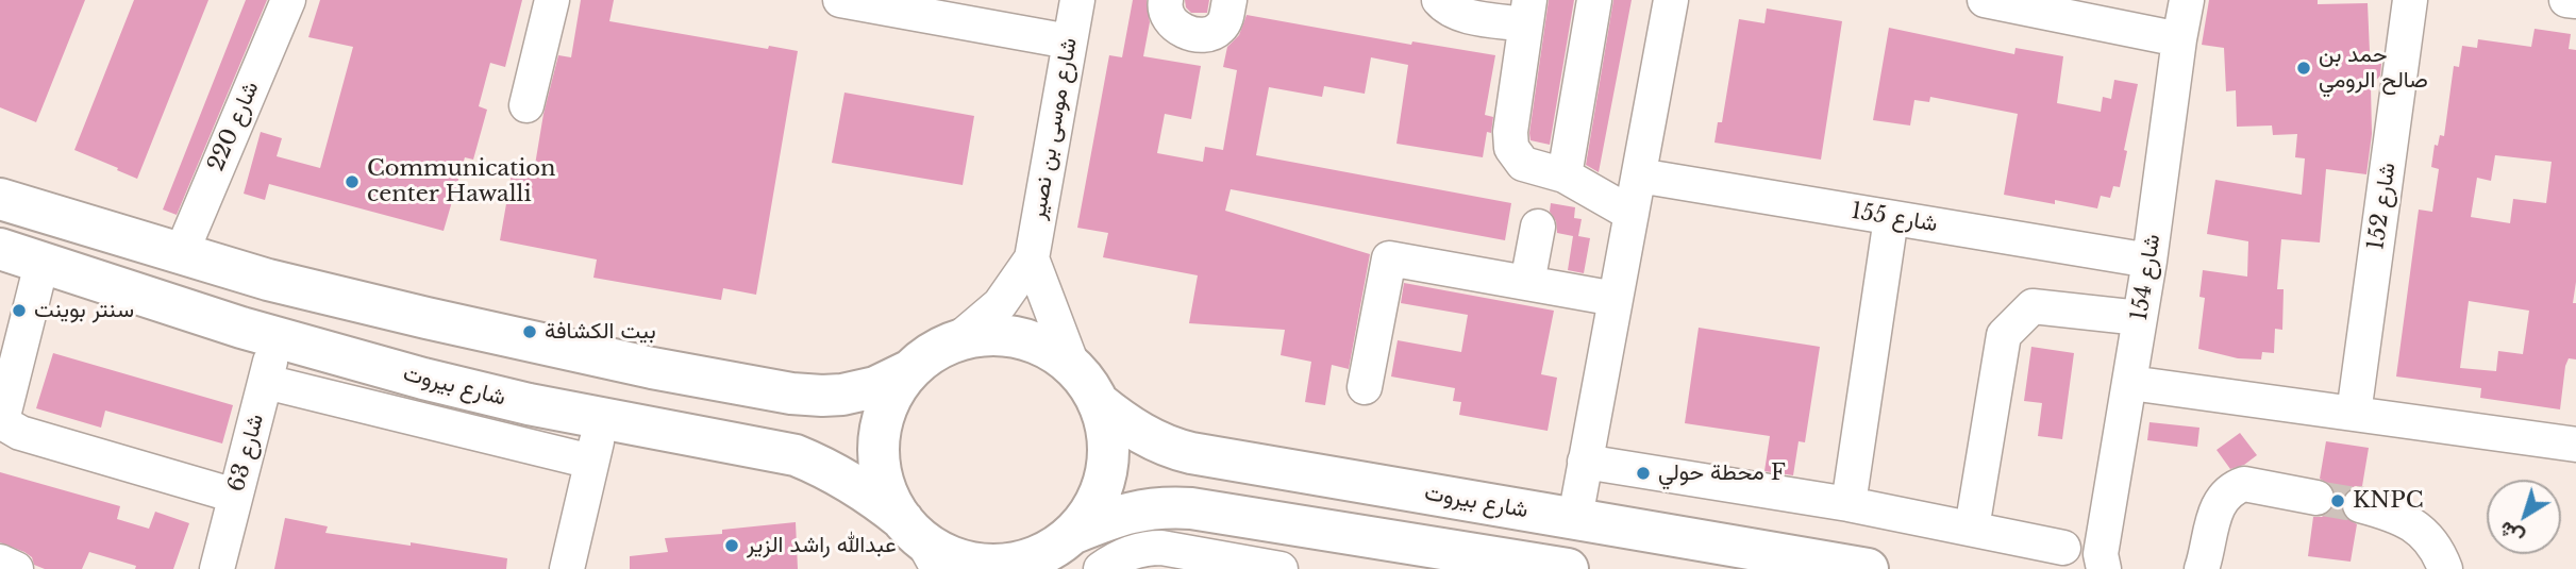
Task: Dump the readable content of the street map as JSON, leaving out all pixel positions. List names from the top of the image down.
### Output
{
  "streets": {
    "main road": ["شارع بيروت"],
    "street": [
      "شارع 220",
      "شارع موسى بن نصير",
      "شارع 152",
      "شارع 155",
      "شارع 154",
      "شارع 63"
    ]
  },
  "crossings": [
    ["شارع موسى بن نصير", "شارع بيروت"],
    ["شارع 155", "شارع 154"],
    ["شارع بيروت", "شارع 63"]
  ],
  "places": [
    "حمد بن صالح الرومي",
    "Communication center Hawalli",
    "سنتر بوينت",
    "بيت الكشافة",
    "محطة حولي F",
    "KNPC",
    "عبدالله راشد الزير"
  ],
  "north": "bottom left"
}
